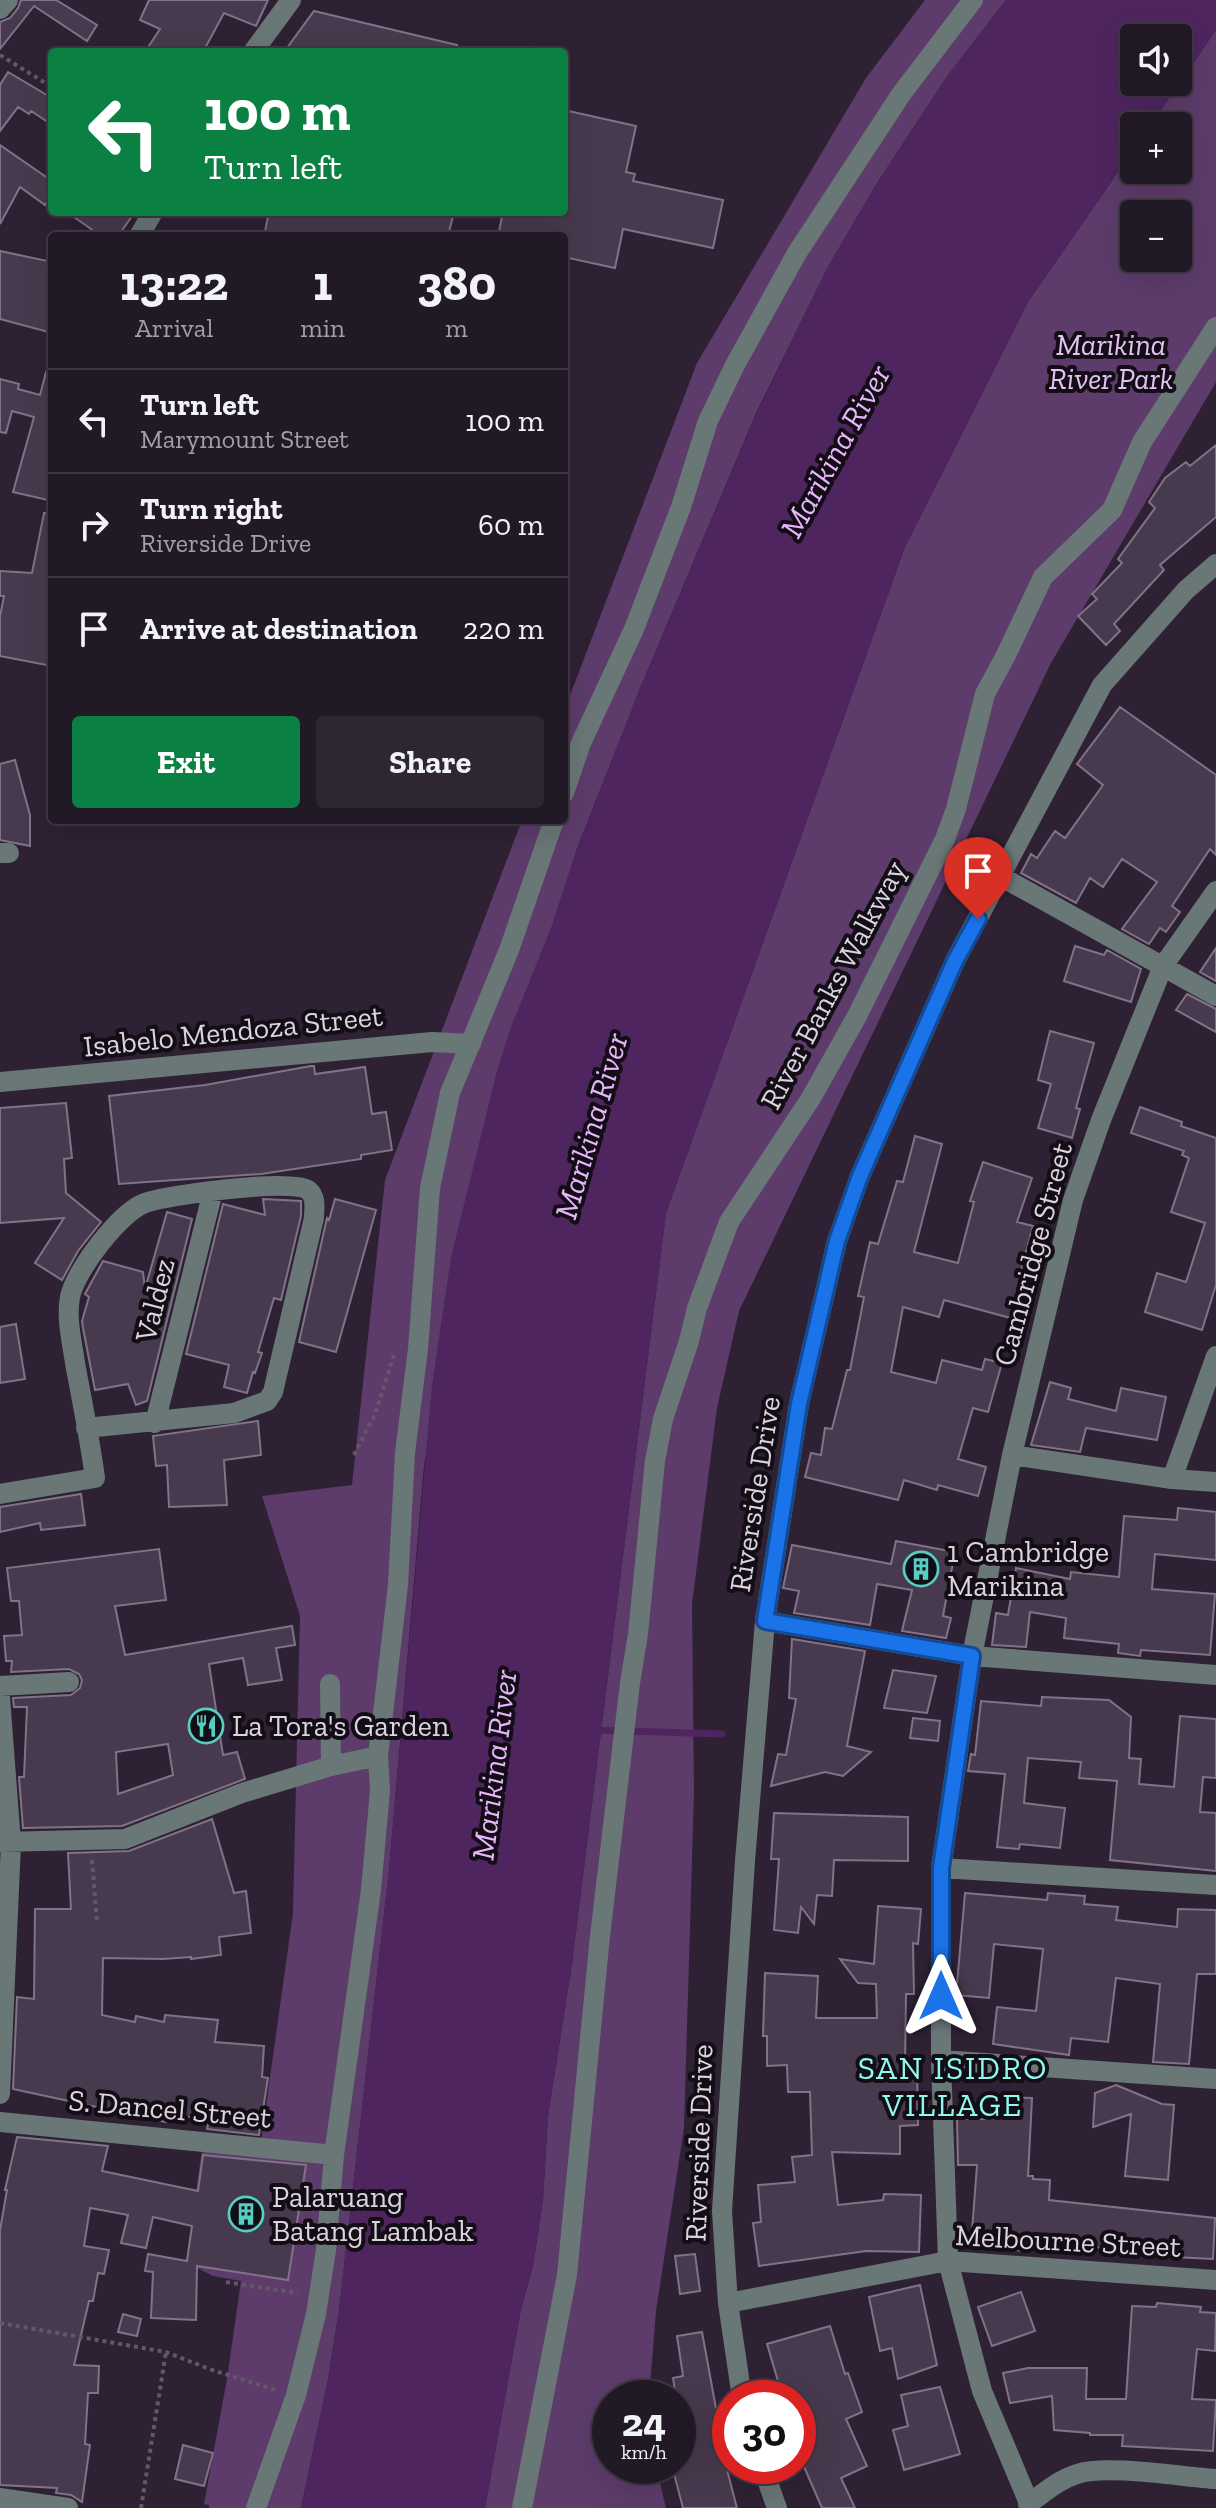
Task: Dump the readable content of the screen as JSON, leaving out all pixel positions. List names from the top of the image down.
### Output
{
  "streets": {
    "street": [
      "River Banks Walkway",
      "Isabelo Mendoza Street",
      "Cambridge Street",
      "Valdez",
      "Riverside Drive",
      "S. Dancel Street",
      "Melbourne Street"
    ]
  },
  "crossings": [
    ["Cambridge Street", "Melbourne Street"],
    ["Riverside Drive", "Melbourne Street"]
  ],
  "districts": ["SAN ISIDRO VILLAGE"],
  "water": ["Marikina River"],
  "parks": ["Marikina River Park"],
  "places": {
    "building": ["1 Cambridge Marikina", "Palaruang Batang Lambak"],
    "restaurant": ["La Tora's Garden"]
  },
  "page": {
    "map_buttons": ["+", "−"],
    "turn": ["100 m", "Turn left"],
    "eta": [
      "13:22",
      "Arrival",
      "1",
      "min",
      "380",
      "m"
    ],
    "list": [
      {
        "name": "Turn left",
        "note": "Marymount Street",
        "value": "100 m"
      },
      {
        "name": "Turn right",
        "note": "Riverside Drive",
        "value": "60 m"
      },
      {
        "name": "Arrive at destination",
        "value": "220 m"
      }
    ],
    "buttons": ["Exit", "Share"],
    "speed": "24 km/h",
    "limit": "30"
  }
}
